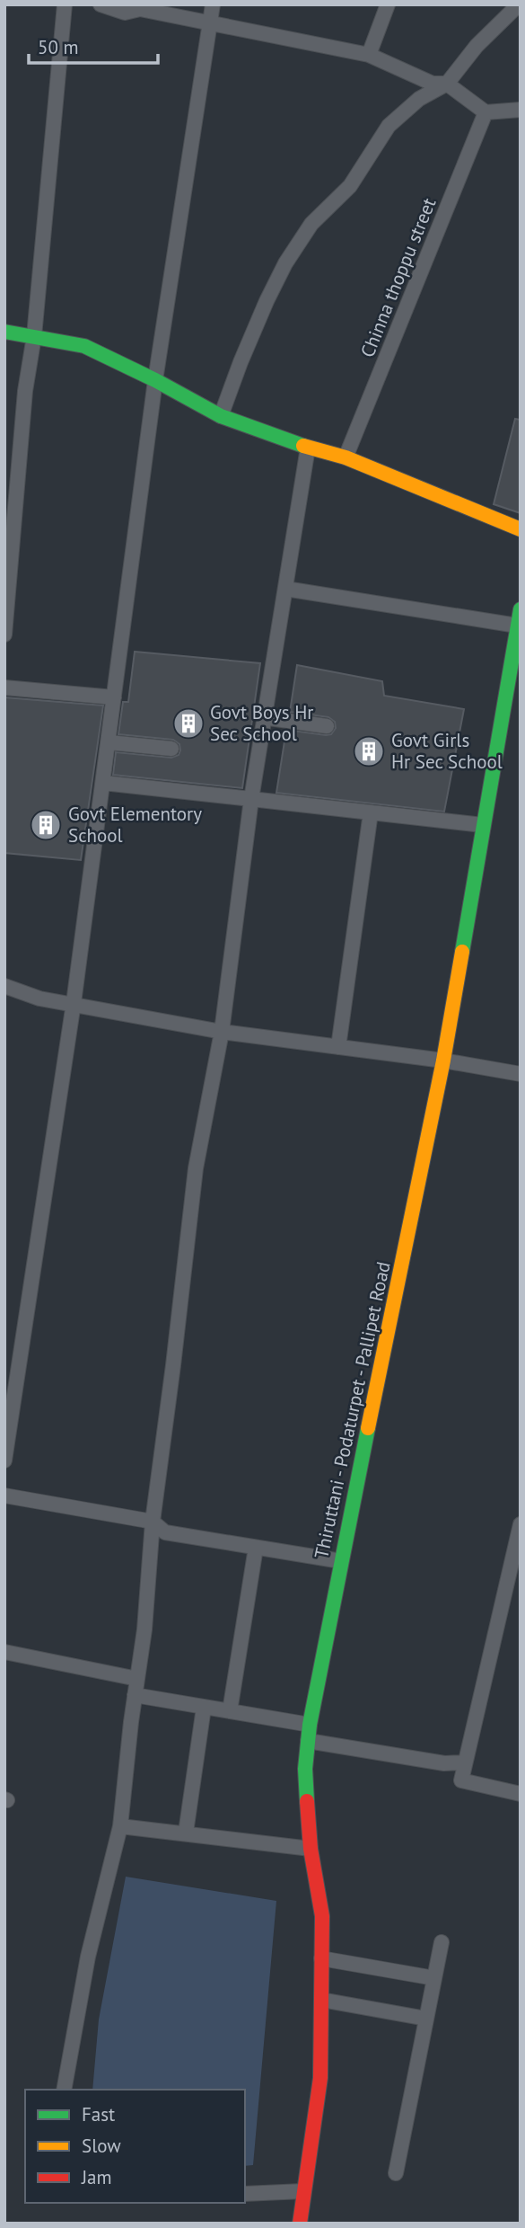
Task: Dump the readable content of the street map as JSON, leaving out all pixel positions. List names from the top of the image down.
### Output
{
  "streets": {
    "main road": ["Thiruttani - Podaturpet - Pallipet Road"],
    "street": ["Chinna thoppu street"]
  },
  "places": {
    "building": ["Govt Boys Hr Sec School", "Govt Girls Hr Sec School", "Govt Elementory School"]
  },
  "legend": ["Fast", "Slow", "Jam"],
  "scale_bar": "50 m"
}
